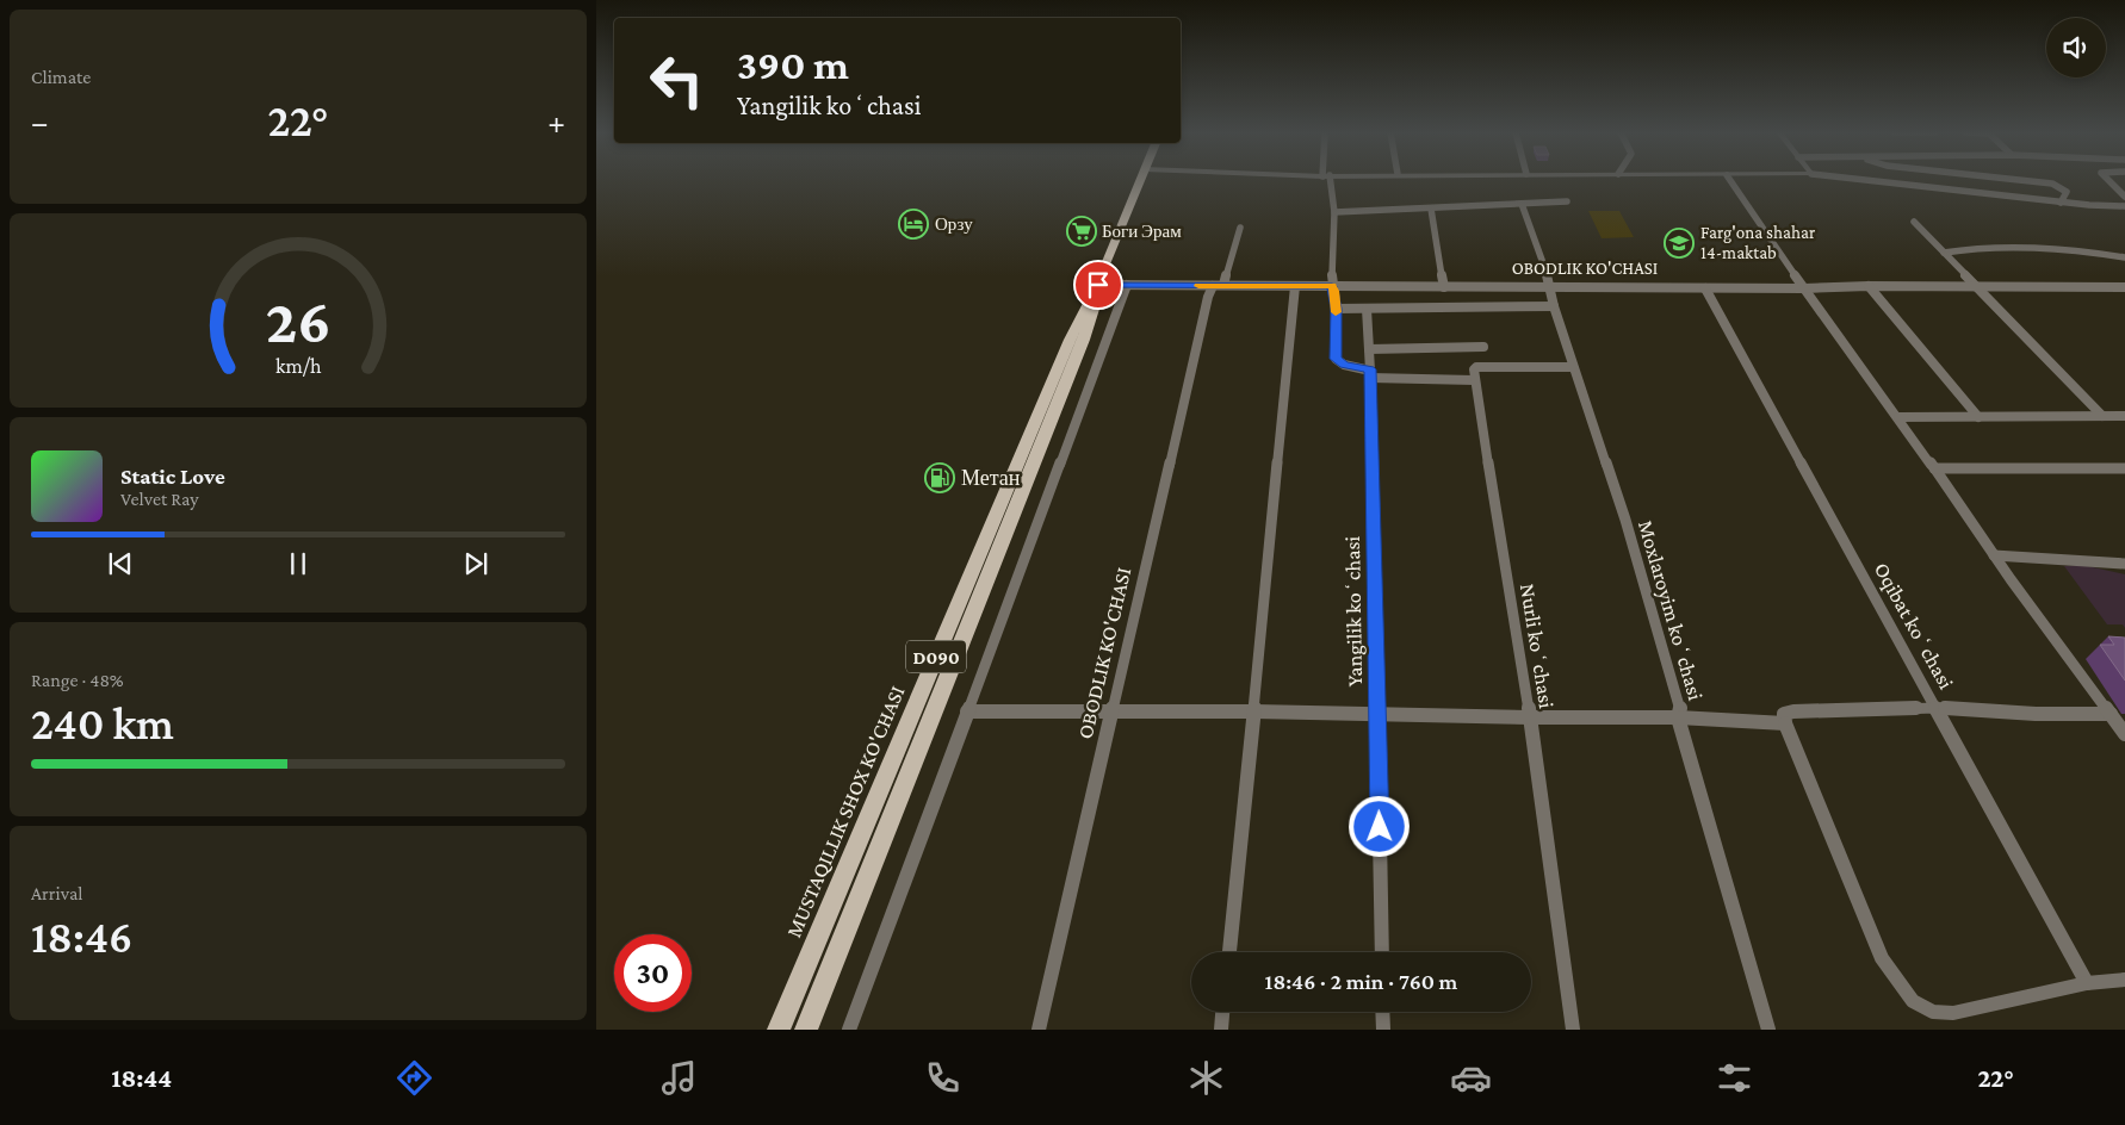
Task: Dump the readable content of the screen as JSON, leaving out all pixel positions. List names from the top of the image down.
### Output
{
  "streets": {
    "main road": ["D090", "MUSTAQILLIK SHOX KO'CHASI"],
    "street": [
      "OBODLIK KO'CHASI",
      "Moxlaroyim koʻchasi",
      "Yangilik koʻchasi",
      "Oqibat koʻchasi",
      "Nurli koʻchasi"
    ]
  },
  "crossings": [
    ["OBODLIK KO'CHASI", "Moxlaroyim koʻchasi"],
    ["OBODLIK KO'CHASI", "Oqibat koʻchasi"],
    ["OBODLIK KO'CHASI", "MUSTAQILLIK SHOX KO'CHASI"]
  ],
  "places": {
    "hotel": ["Орзу"],
    "supermarket": ["Боги Эрам"],
    "school or university": ["Farg'ona shahar 14-maktab"],
    "fuel station": ["Метан"]
  },
  "page": {
    "tile": [
      "Climate",
      ["Range · 48%", "240 km"],
      ["Arrival", "18:46"]
    ],
    "turn": ["390 m", "Yangilik koʻchasi"],
    "heat": ["−", "22°", "+"],
    "song": ["Static Love", "Velvet Ray"],
    "limit": "30",
    "trip": "18:46 · 2 min · 760 m",
    "tabs": ["18:44", "22°"],
    "gauge": ["26", "km/h"]
  }
}
